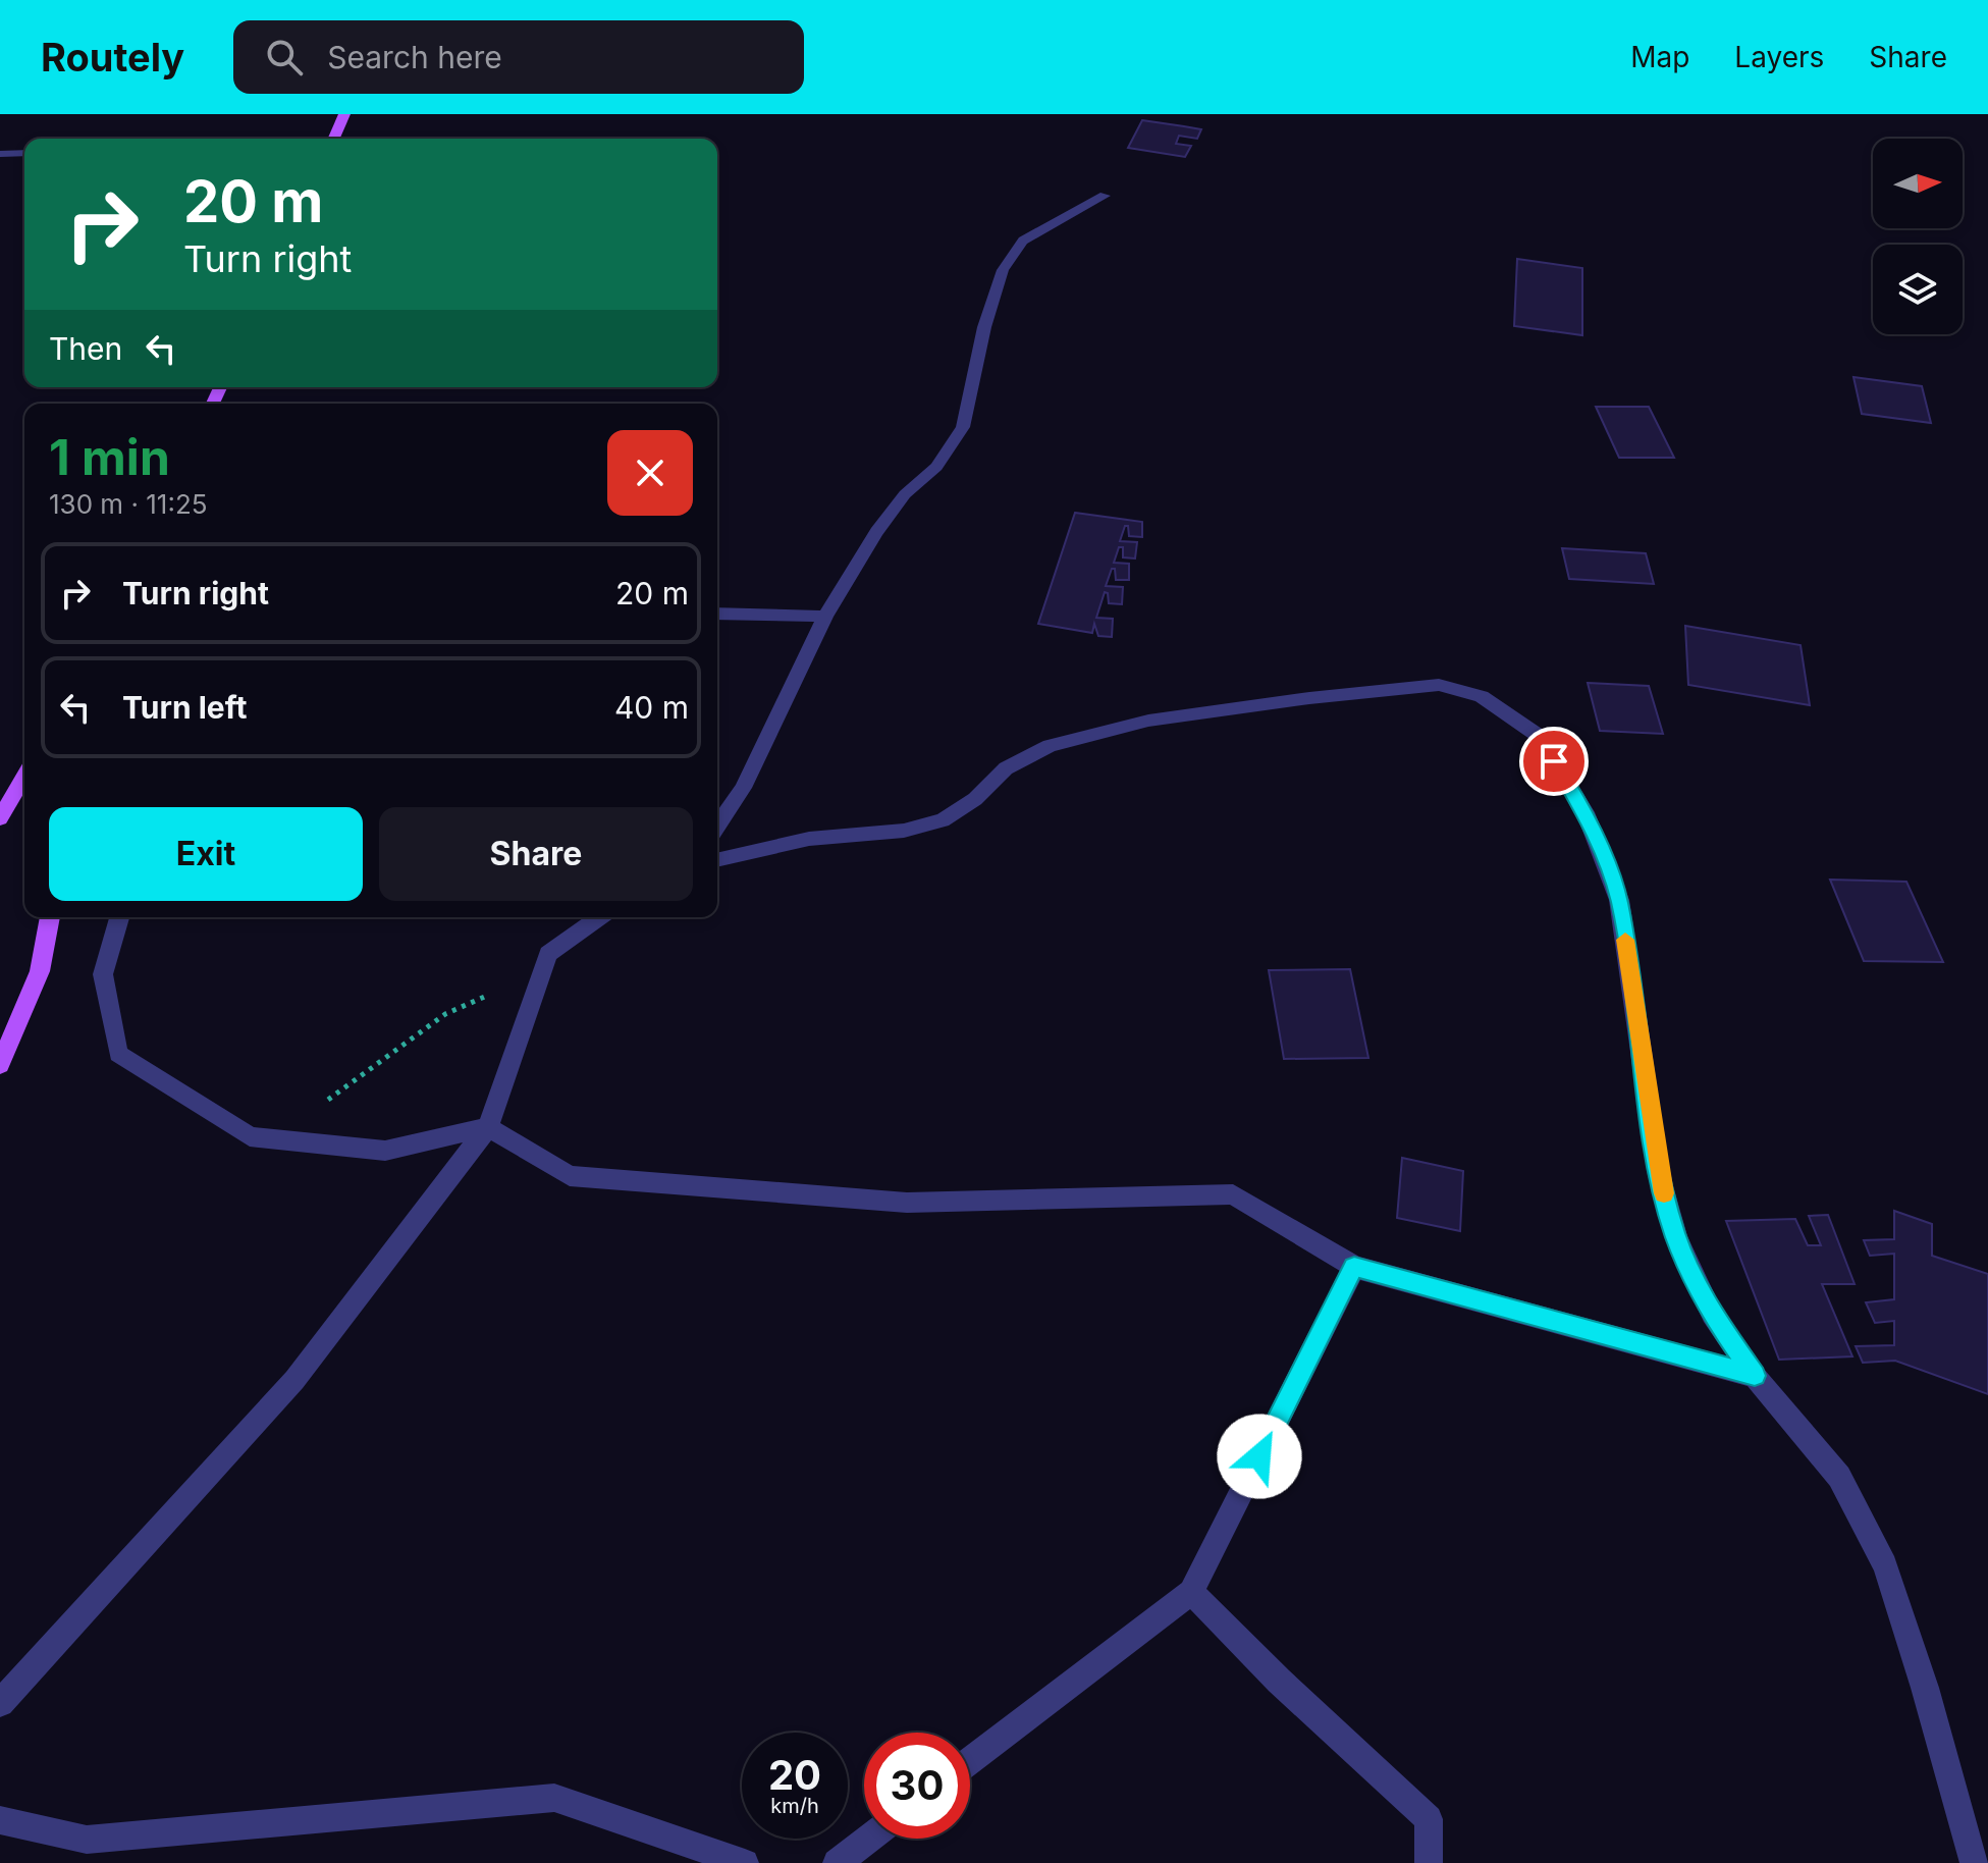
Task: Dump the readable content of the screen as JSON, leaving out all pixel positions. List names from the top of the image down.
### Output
{
  "north": "right",
  "page": {
    "header": "Routely",
    "search": "Search here",
    "nav": ["Map", "Layers", "Share"],
    "turn": ["20 m", "Turn right"],
    "then": "Then",
    "heading": ["1 min", "130 m · 11:25"],
    "list": [
      {
        "name": "Turn right",
        "value": "20 m"
      },
      {
        "name": "Turn left",
        "value": "40 m"
      }
    ],
    "buttons": ["Exit", "Share"],
    "speed": "20 km/h",
    "limit": "30"
  }
}
